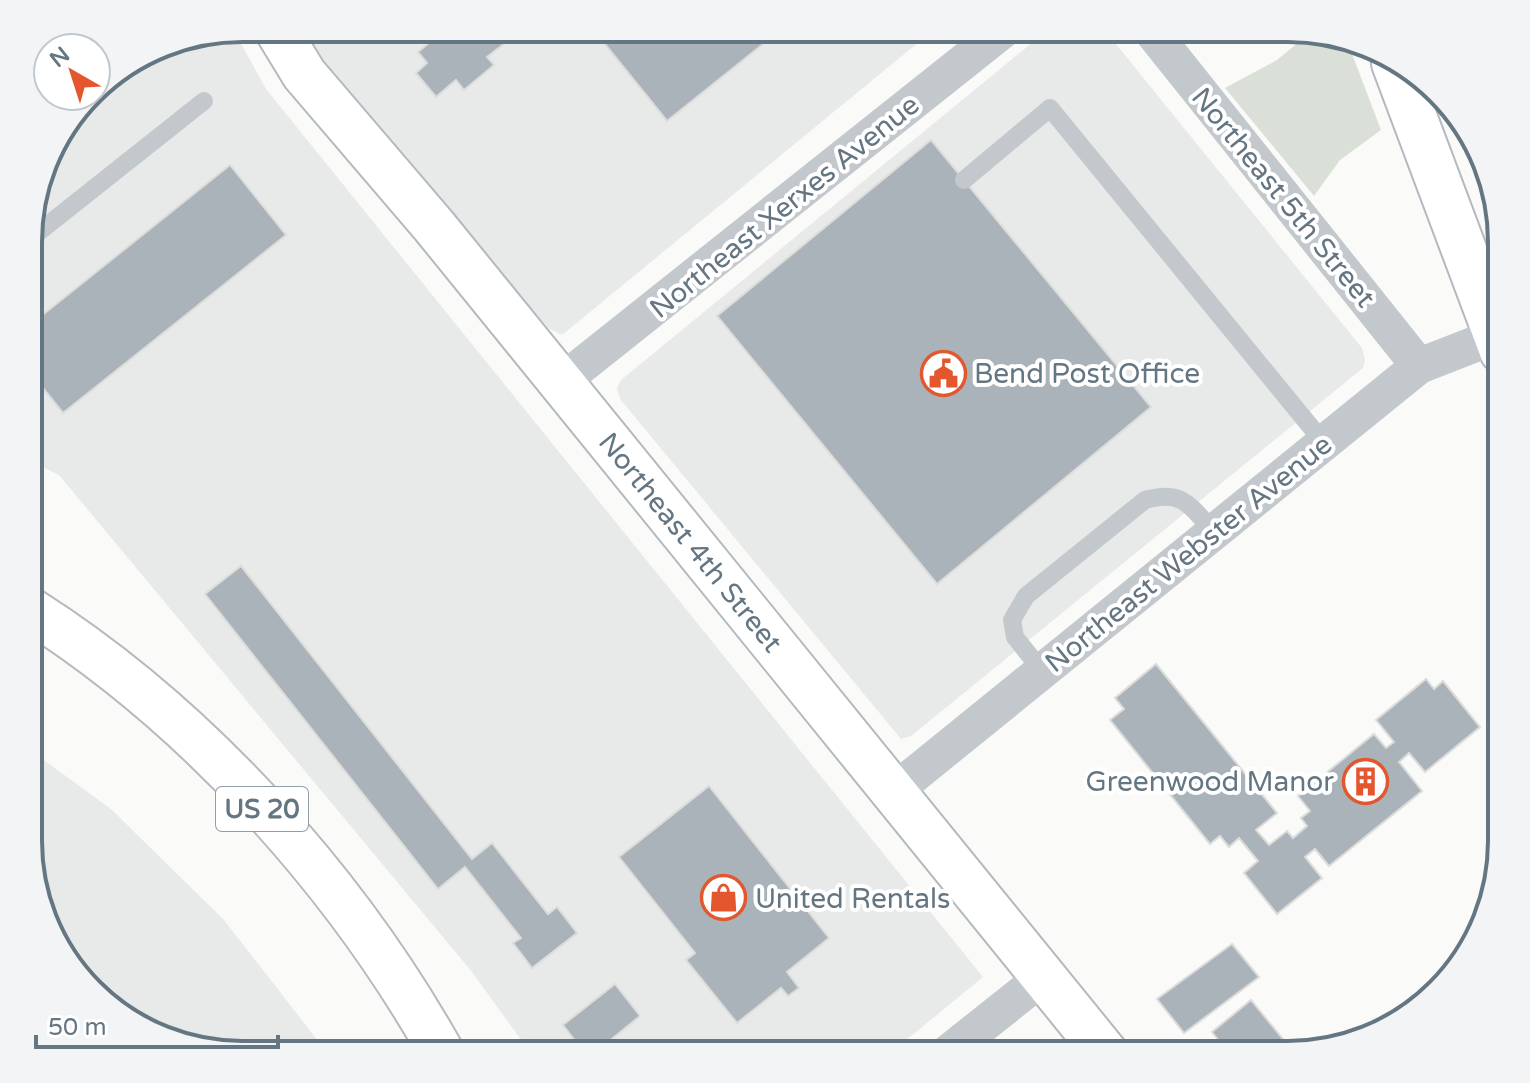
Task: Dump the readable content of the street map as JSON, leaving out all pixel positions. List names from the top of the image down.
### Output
{
  "streets": {
    "street": [
      "Northeast 5th Street",
      "Northeast Xerxes Avenue",
      "Northeast 4th Street",
      "Northeast Webster Avenue",
      "US 20"
    ]
  },
  "crossings": [
    ["Northeast 5th Street", "Northeast Webster Avenue"],
    ["Northeast Xerxes Avenue", "Northeast 4th Street"],
    ["Northeast 4th Street", "Northeast Webster Avenue"]
  ],
  "places": {
    "public building": ["Bend Post Office"],
    "building": ["Greenwood Manor"],
    "shop": ["United Rentals"]
  },
  "scale_bar": "50 m",
  "north": "top left"
}
